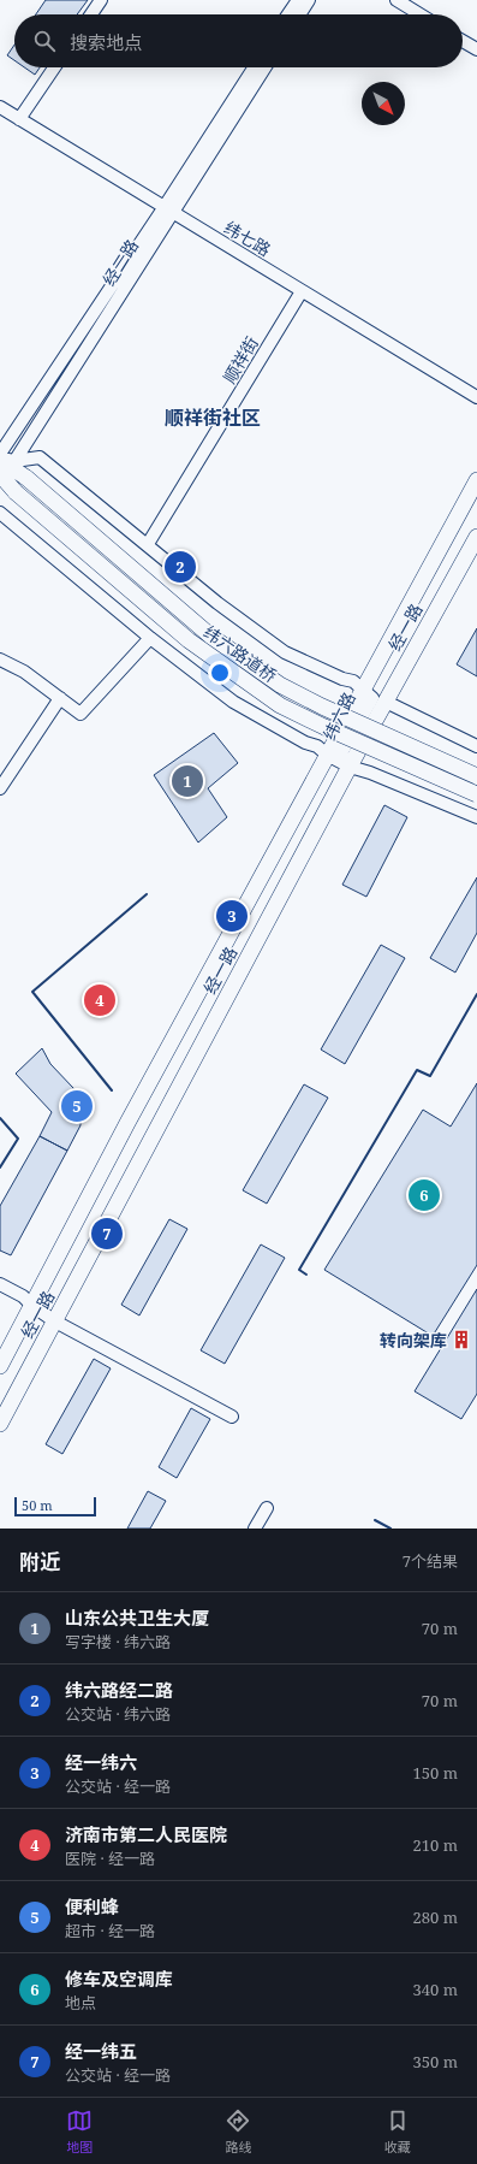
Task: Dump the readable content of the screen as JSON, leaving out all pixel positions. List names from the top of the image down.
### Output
{
  "streets": {
    "main road": ["经一路", "纬六路道桥"],
    "street": [
      "纬七路",
      "经二路",
      "顺祥街",
      "纬六路"
    ]
  },
  "crossings": [
    ["纬七路", "经二路"],
    ["纬七路", "顺祥街"],
    ["经二路", "纬六路道桥"],
    ["经二路", "纬六路"],
    ["顺祥街", "纬六路"],
    ["经一路", "纬六路"],
    ["纬六路道桥", "纬六路"]
  ],
  "districts": ["顺祥街社区"],
  "places": {
    "building": ["转向架库"]
  },
  "scale_bar": "50 m",
  "north": "bottom right",
  "page": {
    "search": "搜索地点",
    "pins": [
      "2",
      "1",
      "3",
      "4",
      "5",
      "6",
      "7"
    ],
    "scale": "50 m",
    "heading": ["附近", "7个结果"],
    "list": [
      {
        "mark": "1",
        "name": "山东公共卫生大厦",
        "note": "写字楼 · 纬六路",
        "value": "70 m"
      },
      {
        "mark": "2",
        "name": "纬六路经二路",
        "note": "公交站 · 纬六路",
        "value": "70 m"
      },
      {
        "mark": "3",
        "name": "经一纬六",
        "note": "公交站 · 经一路",
        "value": "150 m"
      },
      {
        "mark": "4",
        "name": "济南市第二人民医院",
        "note": "医院 · 经一路",
        "value": "210 m"
      },
      {
        "mark": "5",
        "name": "便利蜂",
        "note": "超市 · 经一路",
        "value": "280 m"
      },
      {
        "mark": "6",
        "name": "修车及空调库",
        "note": "地点",
        "value": "340 m"
      },
      {
        "mark": "7",
        "name": "经一纬五",
        "note": "公交站 · 经一路",
        "value": "350 m"
      }
    ],
    "nav": ["地图", "路线", "收藏"]
  }
}
